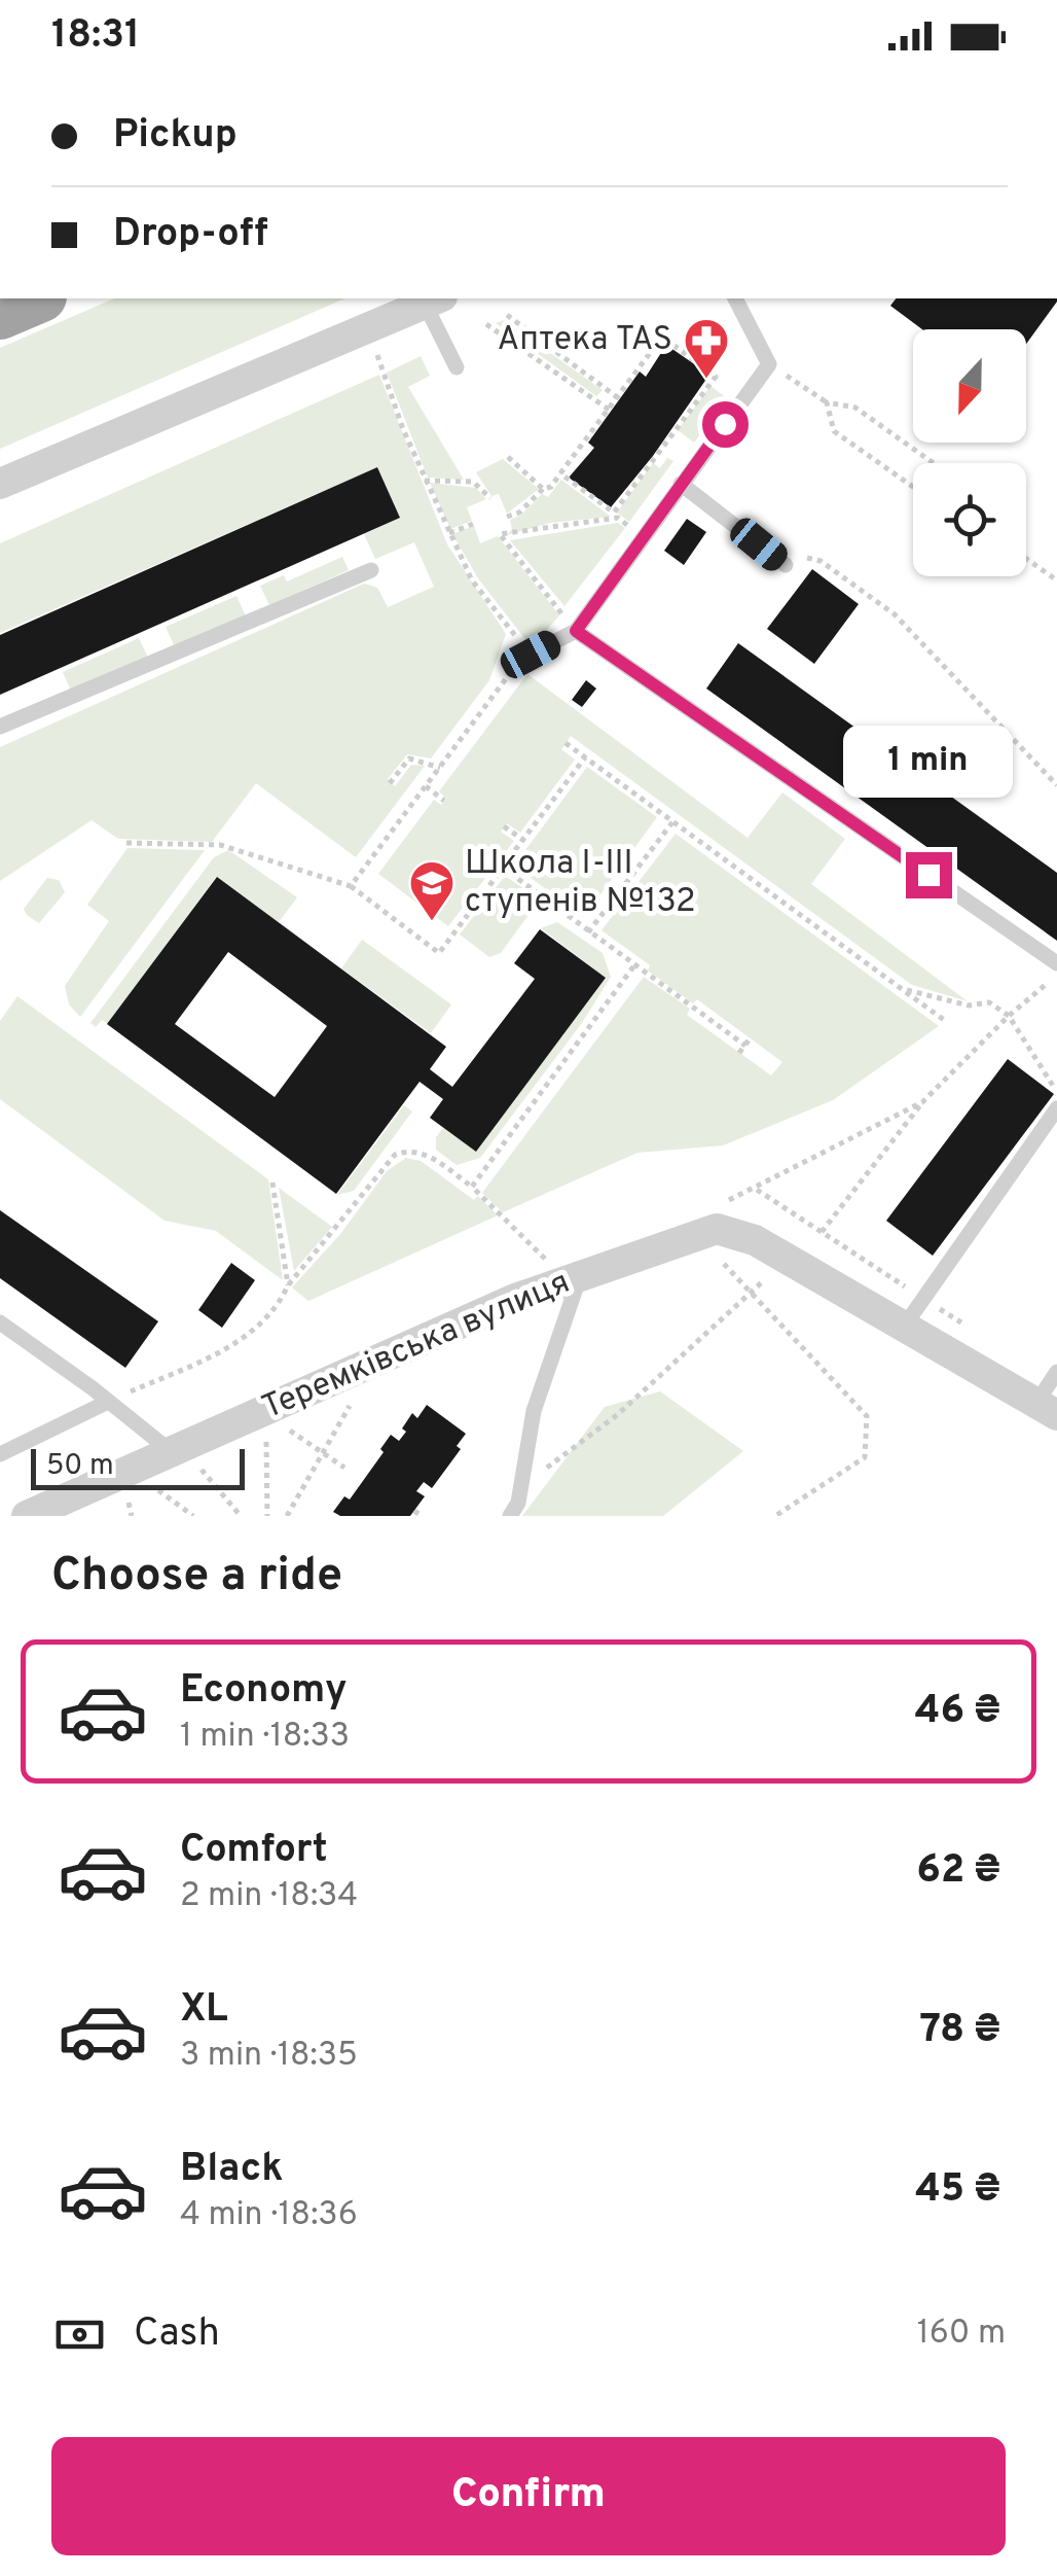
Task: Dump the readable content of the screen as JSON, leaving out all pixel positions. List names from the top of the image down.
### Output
{
  "streets": {
    "street": ["Теремківська вулиця"]
  },
  "places": {
    "pharmacy": ["Аптека TAS"],
    "school or university": ["Школа І-ІІІ ступенів №132"]
  },
  "scale_bar": "50 m",
  "north": "bottom",
  "page": {
    "status": "18:31",
    "banner": ["Pickup", "Drop-off"],
    "bubble": "1 min",
    "scale": "50 m",
    "heading": "Choose a ride",
    "list": [
      {
        "name": "Economy",
        "note": "1 min · 18:33",
        "value": "46 ₴"
      },
      {
        "name": "Comfort",
        "note": "2 min · 18:34",
        "value": "62 ₴"
      },
      {
        "name": "XL",
        "note": "3 min · 18:35",
        "value": "78 ₴"
      },
      {
        "name": "Black",
        "note": "4 min · 18:36",
        "value": "45 ₴"
      }
    ],
    "pay": ["Cash", "160 m"],
    "buttons": "Confirm"
  }
}
